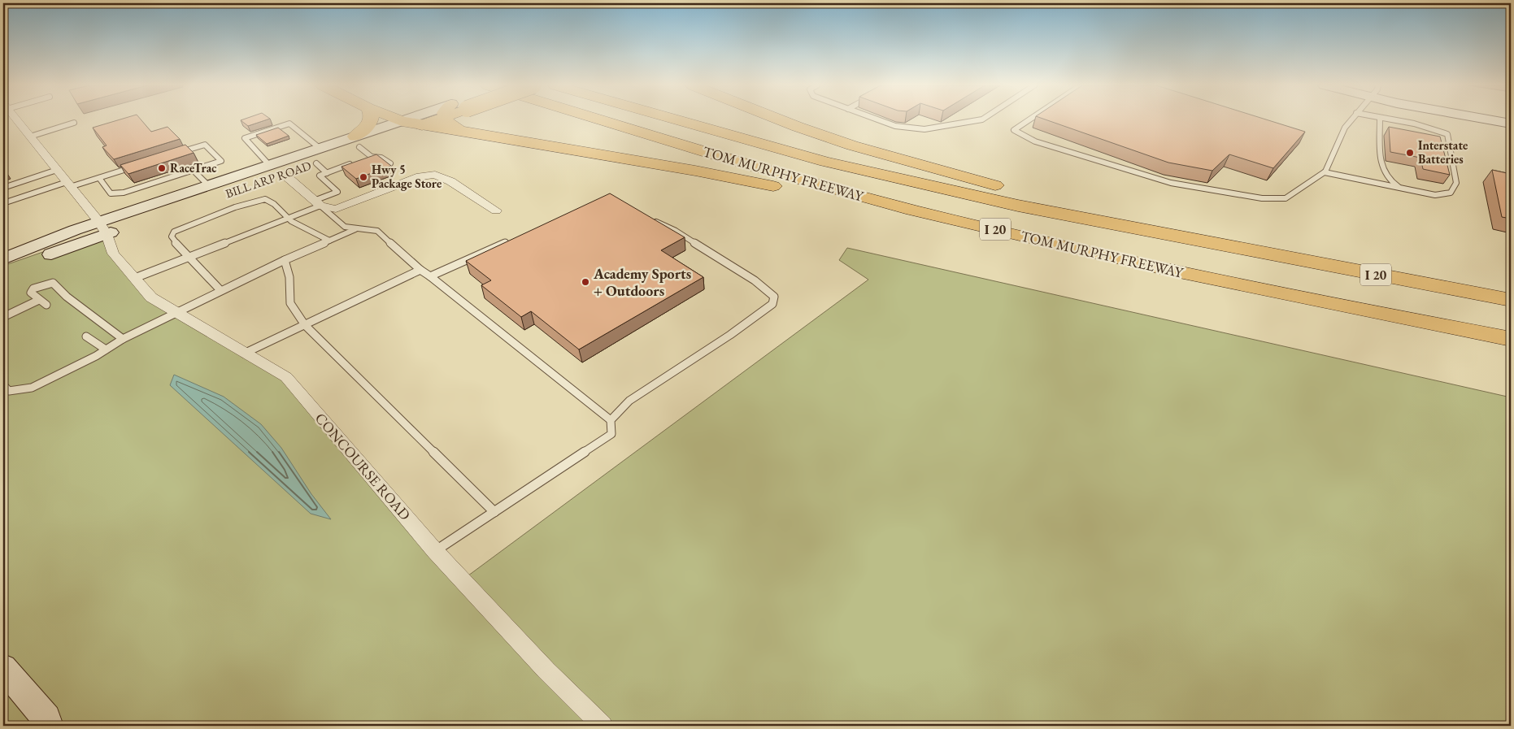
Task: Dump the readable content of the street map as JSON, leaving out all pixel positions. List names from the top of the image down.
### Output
{
  "streets": {
    "main road": ["TOM MURPHY FREEWAY", "BILL ARP ROAD", "I 20"],
    "street": ["CONCOURSE ROAD"]
  },
  "crossings": [
    ["BILL ARP ROAD", "CONCOURSE ROAD"]
  ],
  "places": [
    "Interstate Batteries",
    "RaceTrac",
    "Hwy 5 Package Store",
    "Academy Sports + Outdoors"
  ]
}
